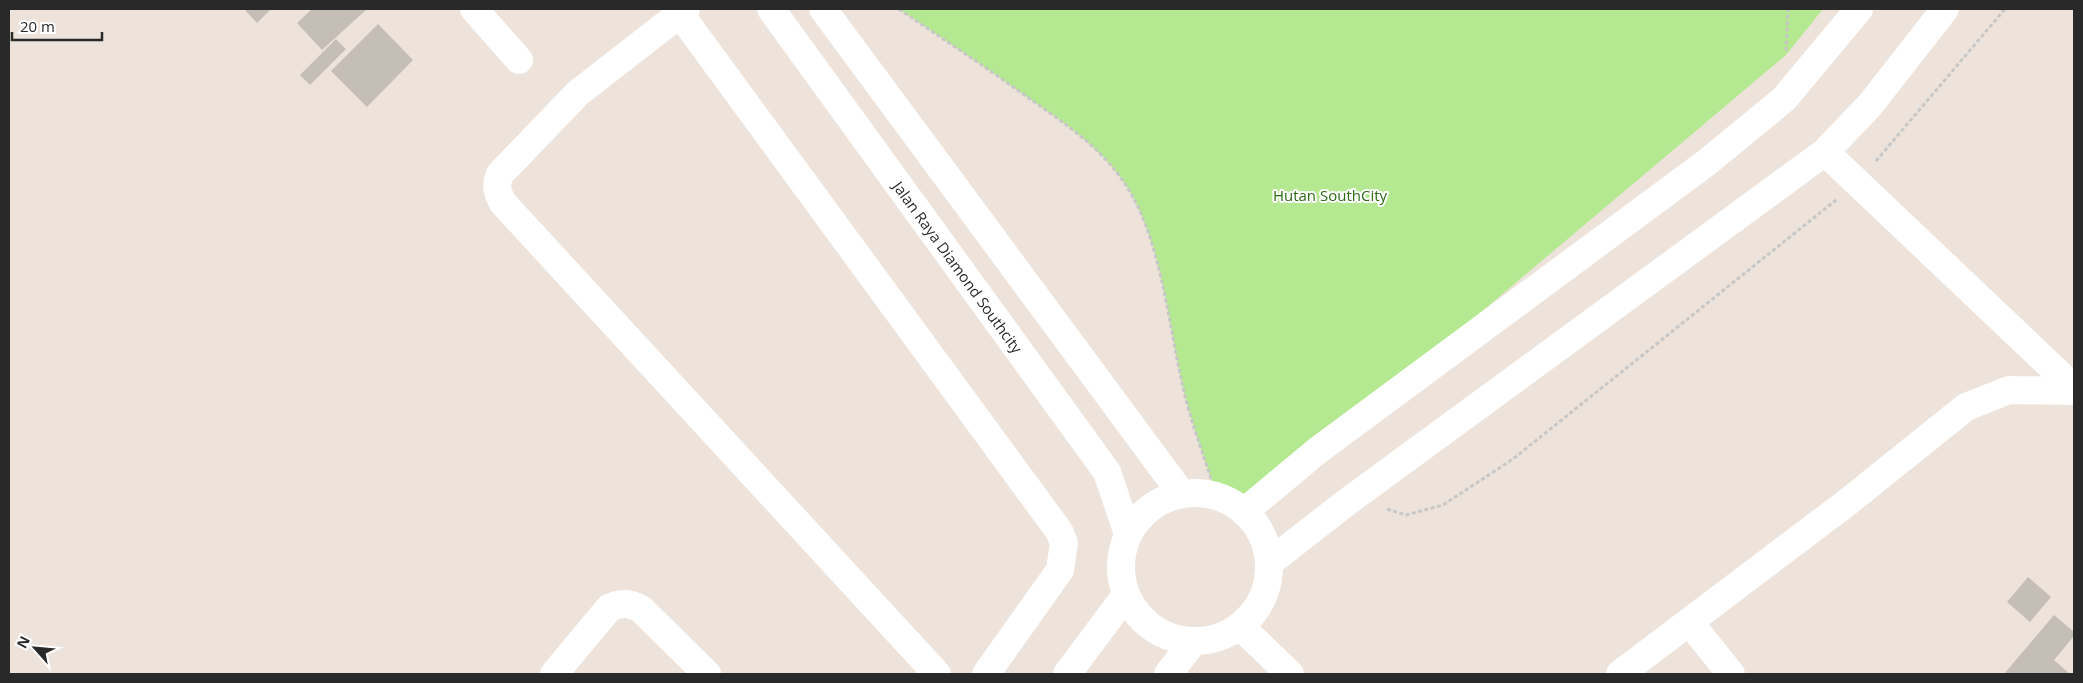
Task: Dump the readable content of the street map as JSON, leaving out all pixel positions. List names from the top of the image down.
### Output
{
  "streets": {
    "street": ["Jalan Raya Diamond Southcity"]
  },
  "parks": ["Hutan SouthCity"],
  "scale_bar": "20 m",
  "north": "top left"
}
